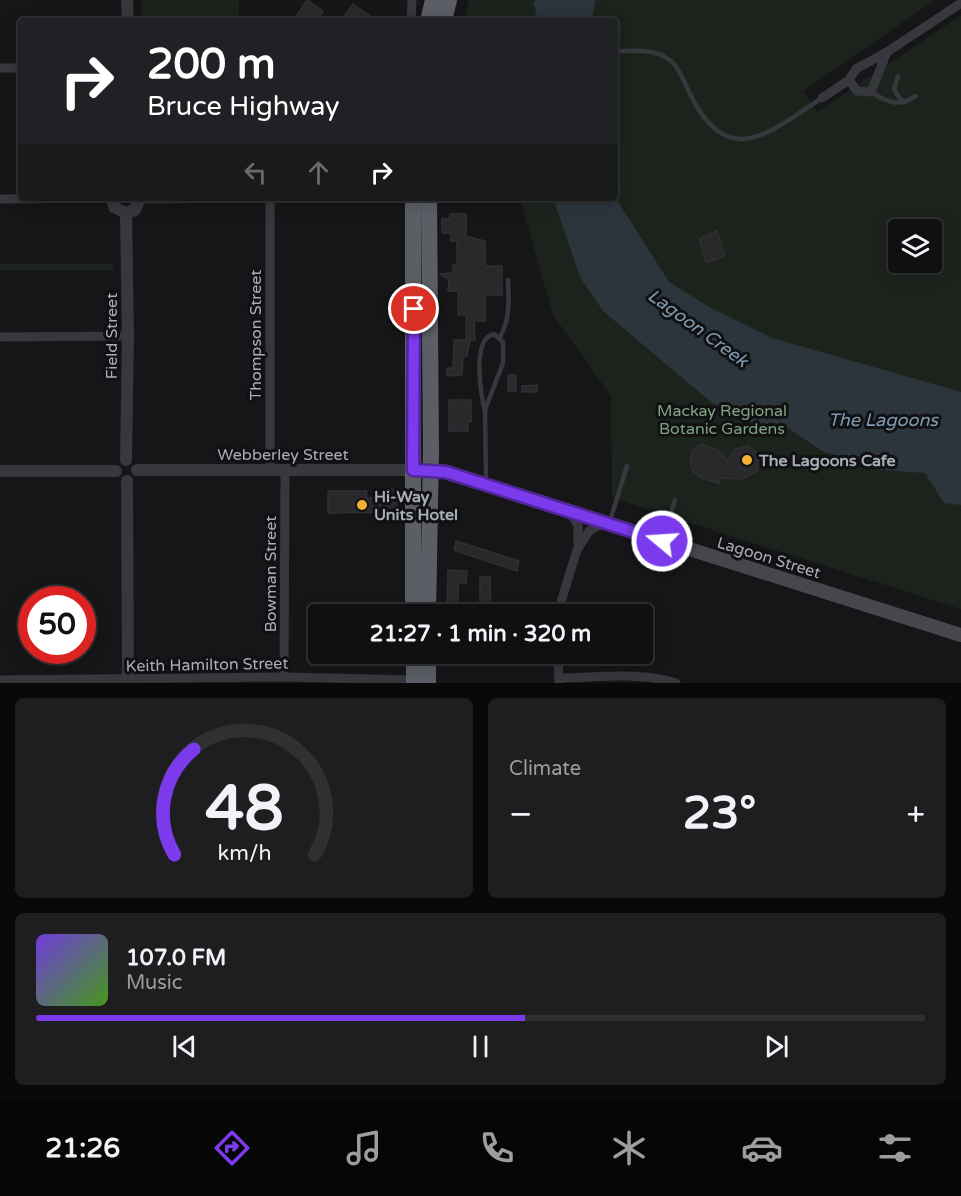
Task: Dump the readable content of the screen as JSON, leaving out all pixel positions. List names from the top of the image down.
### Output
{
  "streets": {
    "main road": ["Lagoon Street"],
    "street": [
      "Thompson Street",
      "Field Street",
      "Webberley Street",
      "Bowman Street",
      "Keith Hamilton Street"
    ]
  },
  "crossings": [
    ["Thompson Street", "Webberley Street"],
    ["Field Street", "Webberley Street"],
    ["Webberley Street", "Lagoon Street"],
    ["Webberley Street", "Bowman Street"],
    ["Bowman Street", "Keith Hamilton Street"]
  ],
  "water": ["Lagoon Creek", "The Lagoons"],
  "parks": ["Mackay Regional Botanic Gardens"],
  "places": ["The Lagoons Cafe", "Hi-Way Units Hotel"],
  "page": {
    "turn": ["200 m", "Bruce Highway"],
    "limit": "50",
    "trip": "21:27 · 1 min · 320 m",
    "tile": "Climate",
    "heat": ["−", "23°", "+"],
    "song": ["107.0 FM", "Music"],
    "tabs": "21:26",
    "gauge": ["48", "km/h"]
  }
}
